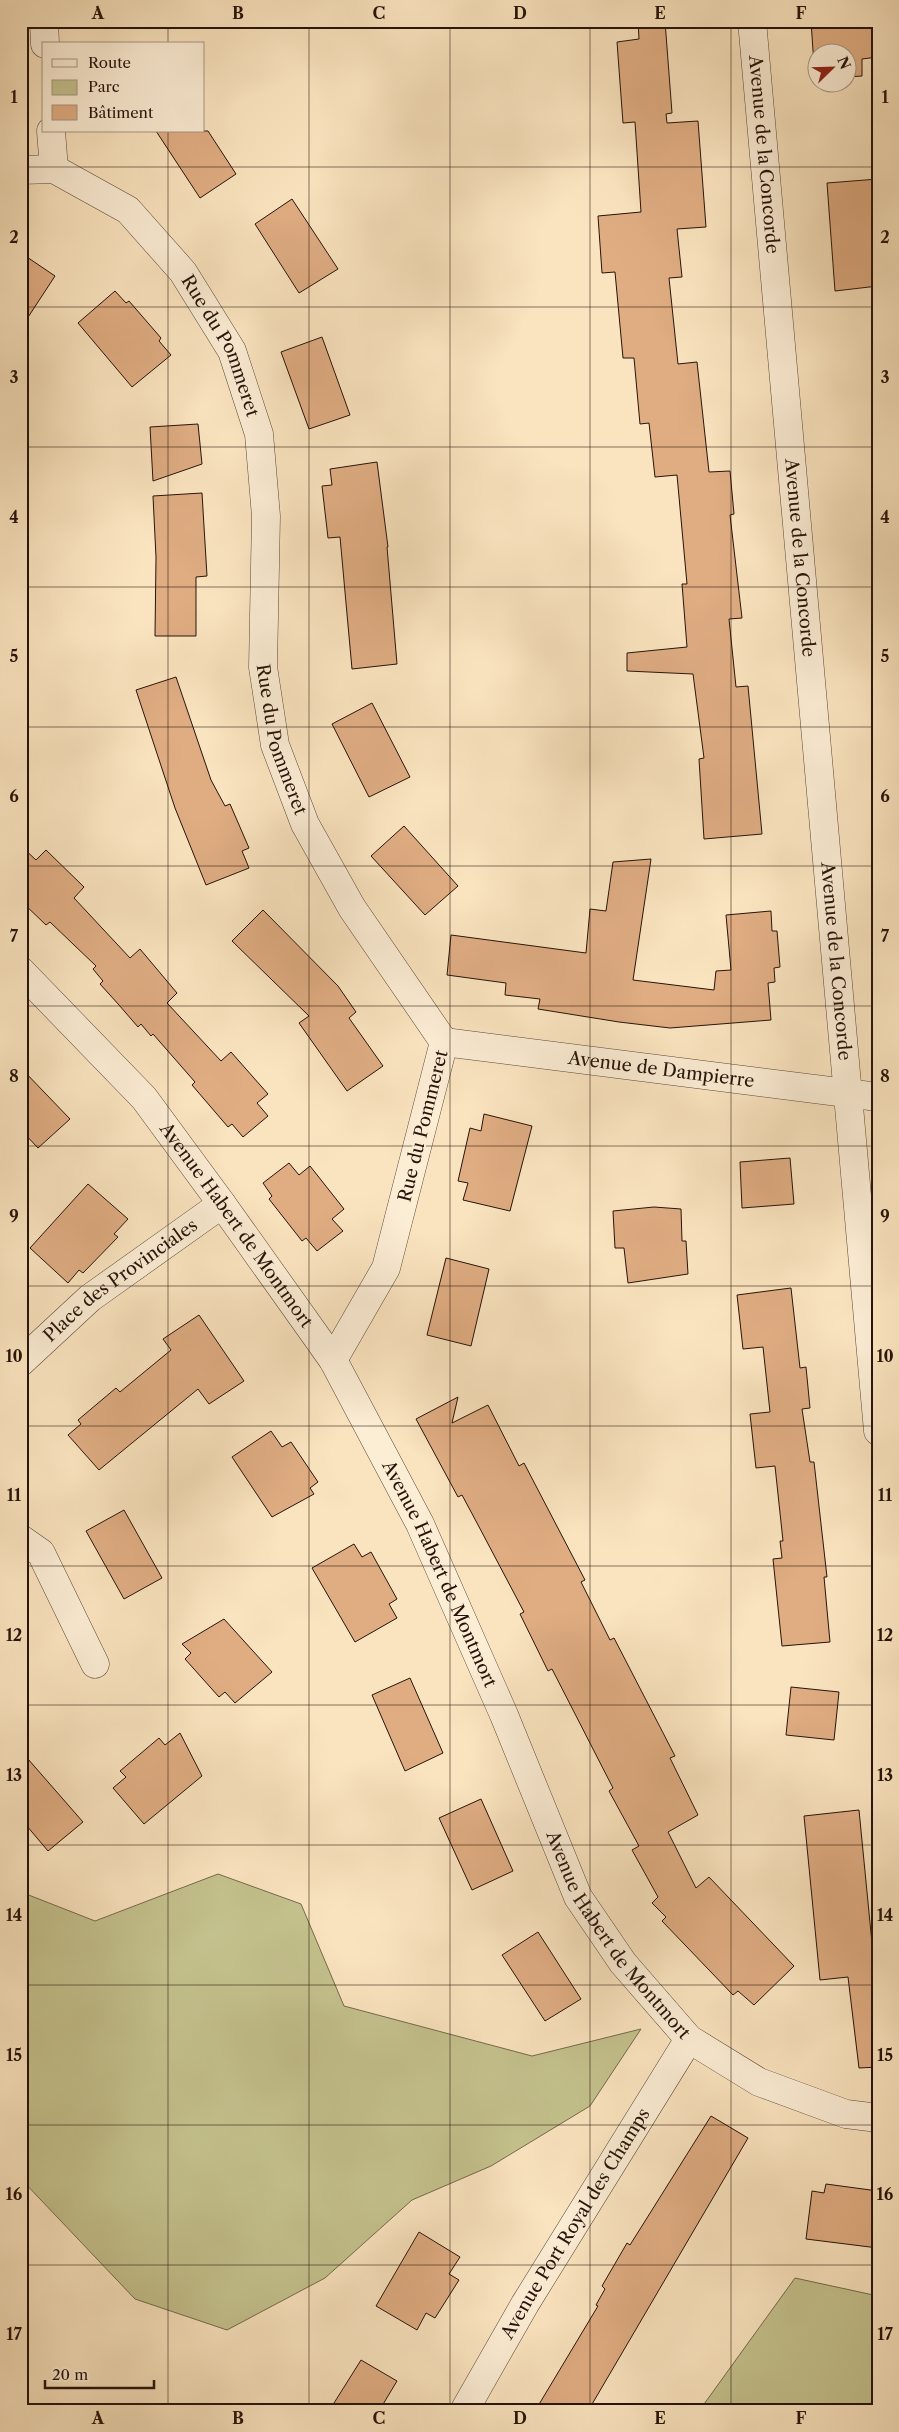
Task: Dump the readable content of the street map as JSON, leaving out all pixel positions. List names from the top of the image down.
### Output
{
  "streets": {
    "street": [
      "Avenue de la Concorde",
      "Rue du Pommeret",
      "Avenue de Dampierre",
      "Avenue Habert de Montmort",
      "Place des Provinciales",
      "Avenue Port Royal des Champs"
    ]
  },
  "crossings": [
    ["Avenue de la Concorde", "Avenue de Dampierre"],
    ["Rue du Pommeret", "Avenue de Dampierre"],
    ["Rue du Pommeret", "Avenue Habert de Montmort"],
    ["Avenue Habert de Montmort", "Place des Provinciales"],
    ["Avenue Habert de Montmort", "Avenue Port Royal des Champs"]
  ],
  "legend": ["Route", "Parc", "Bâtiment"],
  "scale_bar": "20 m",
  "north": "top right",
  "grid": {
    "columns": [
      "A",
      "B",
      "C",
      "D",
      "E",
      "F"
    ],
    "rows": [
      "1",
      "2",
      "3",
      "4",
      "5",
      "6",
      "7",
      "8",
      "9",
      "10",
      "11",
      "12",
      "13",
      "14",
      "15",
      "16",
      "17"
    ]
  }
}
